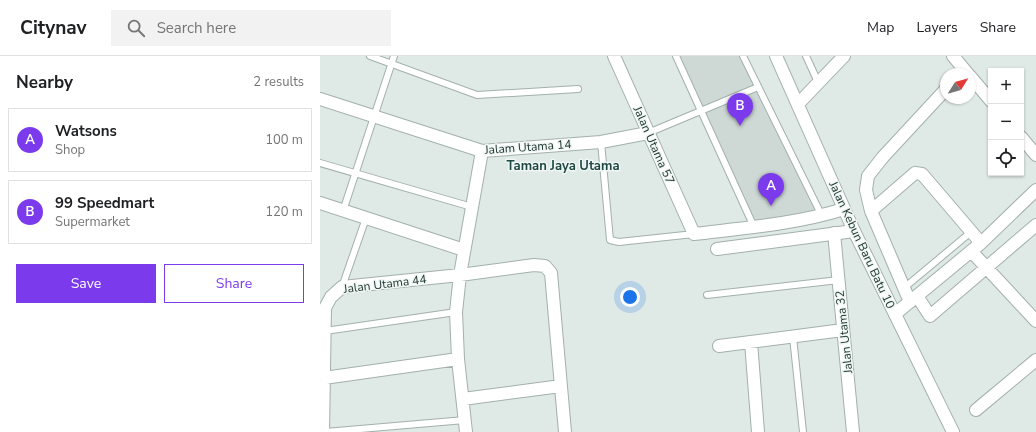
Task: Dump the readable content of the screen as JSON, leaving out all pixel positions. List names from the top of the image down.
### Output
{
  "streets": {
    "street": [
      "Jalan Utama 57",
      "Jalam Utama 14",
      "Jalan Kebun Baru Batu 10",
      "Jalan Utama 44",
      "Jalan Utama 32"
    ]
  },
  "crossings": [
    ["Jalan Utama 57", "Jalam Utama 14"]
  ],
  "districts": ["Taman Jaya Utama"],
  "north": "top right",
  "page": {
    "header": "Citynav",
    "search": "Search here",
    "nav": ["Map", "Layers", "Share"],
    "heading": ["Nearby", "2 results"],
    "map_buttons": ["+", "−"],
    "pins": ["B", "A"],
    "list": [
      {
        "mark": "A",
        "name": "Watsons",
        "note": "Shop",
        "value": "100 m"
      },
      {
        "mark": "B",
        "name": "99 Speedmart",
        "note": "Supermarket",
        "value": "120 m"
      }
    ],
    "buttons": ["Save", "Share"]
  }
}
